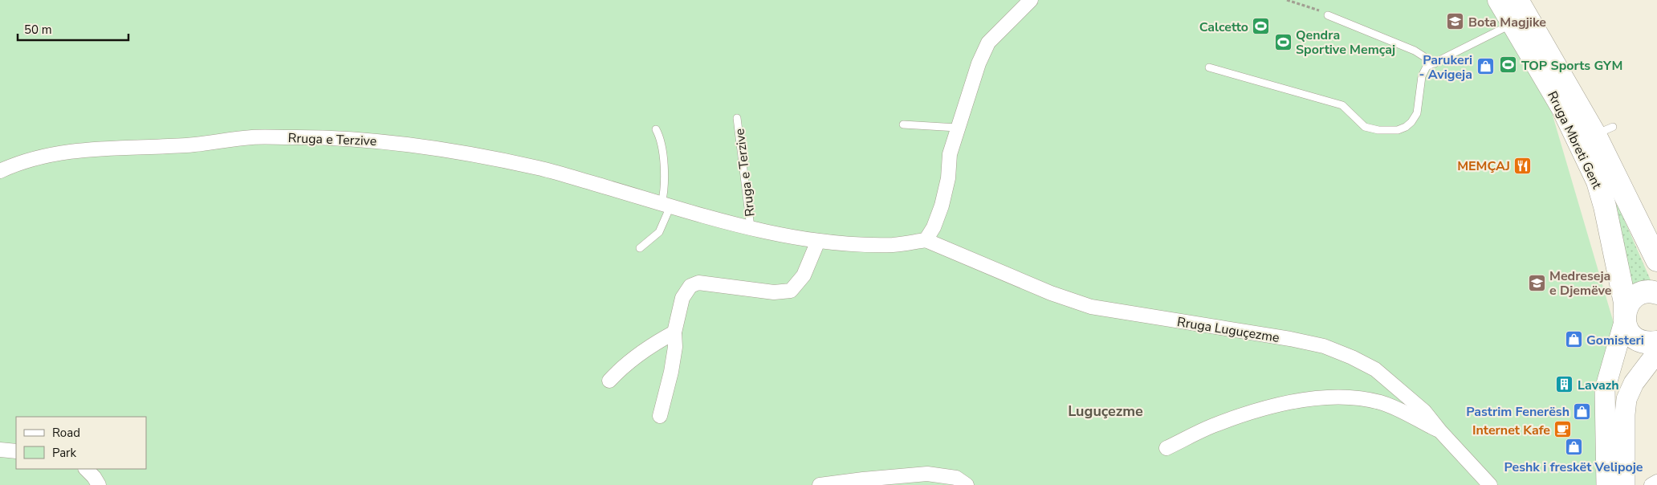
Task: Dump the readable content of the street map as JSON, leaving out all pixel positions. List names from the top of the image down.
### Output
{
  "streets": {
    "main road": ["Rruga Mbreti Gent"],
    "street": ["Rruga e Terzive", "Rruga Luguçezme"]
  },
  "crossings": [
    ["Rruga e Terzive", "Rruga Luguçezme"]
  ],
  "districts": ["Luguçezme"],
  "places": {
    "school or university": ["Bota Magjike", "Medreseja e Djemëve"],
    "sports": ["Calcetto", "Qendra Sportive Memçaj", "TOP Sports GYM"],
    "shop": [
      "Parukeri - Avigeja",
      "Gomisteri",
      "Pastrim Fenerësh",
      "Peshk i freskët Velipoje"
    ],
    "restaurant": ["MEMÇAJ"],
    "building": ["Lavazh"],
    "cafe": ["Internet Kafe"]
  },
  "legend": ["Road", "Park"],
  "scale_bar": "50 m"
}
